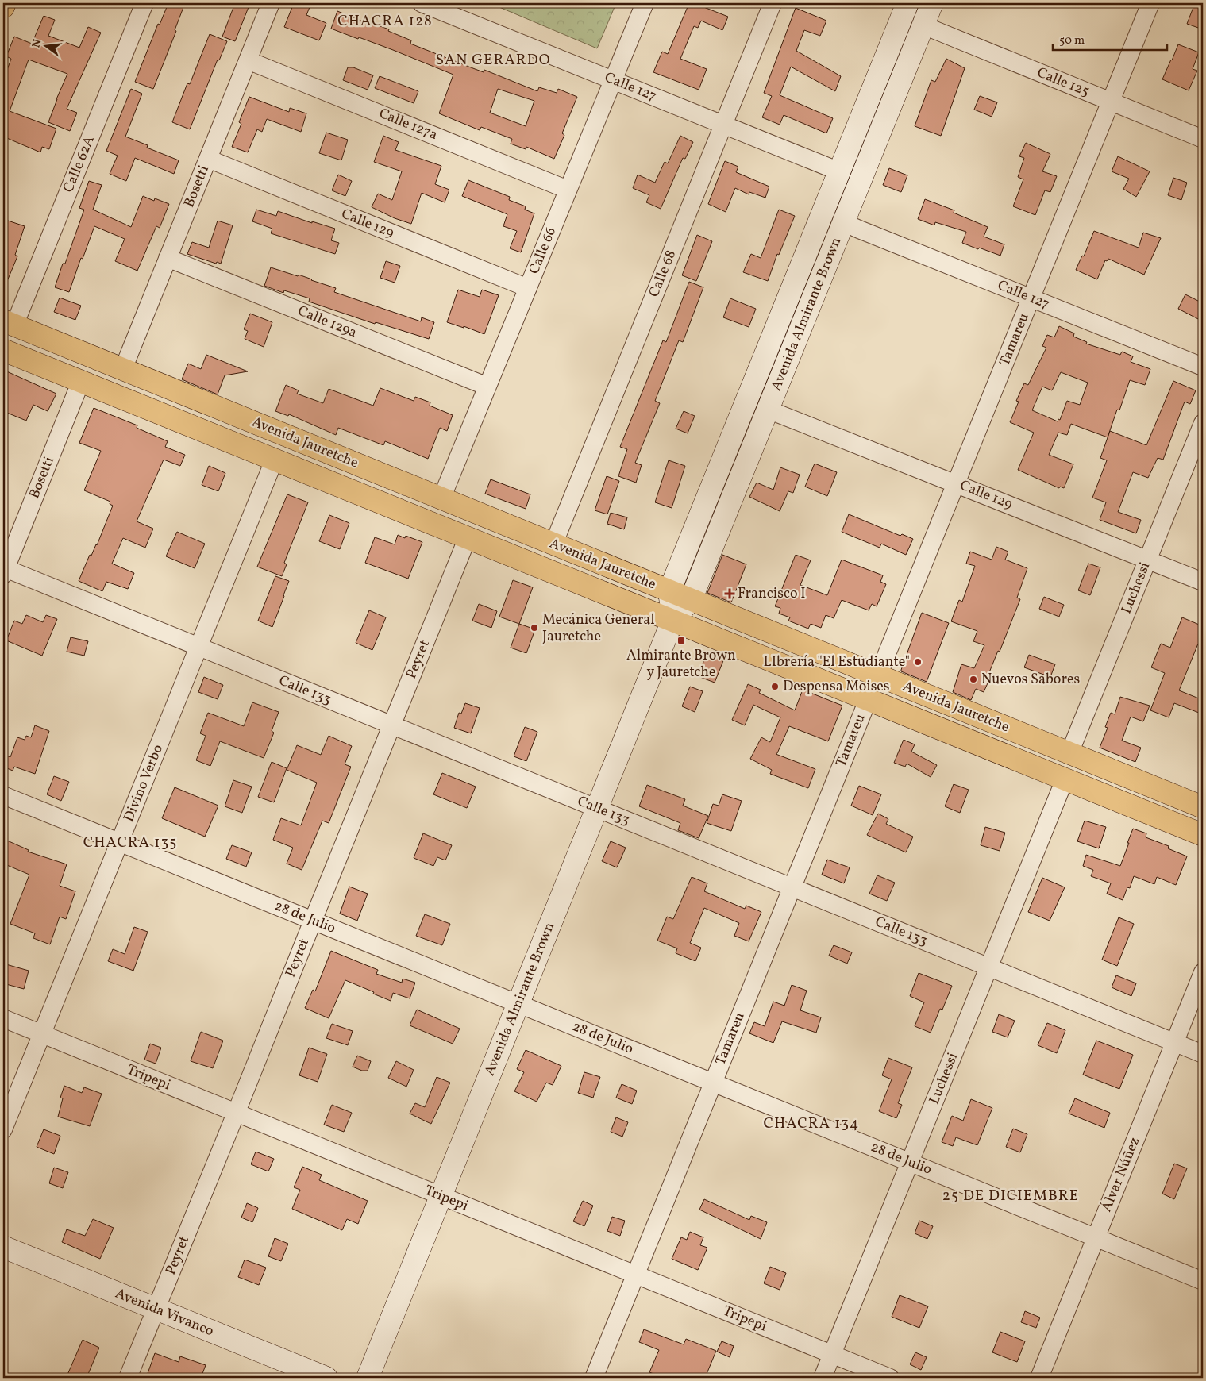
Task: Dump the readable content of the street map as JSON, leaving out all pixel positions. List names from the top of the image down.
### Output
{
  "streets": {
    "main road": ["Avenida Almirante Brown", "Avenida Jauretche", "Avenida Vivanco"],
    "street": [
      "Calle 125",
      "Calle 127",
      "Calle 127a",
      "Calle 62A",
      "Bosetti",
      "Calle 129",
      "Calle 66",
      "Calle 68",
      "Calle 129a",
      "Tamareu",
      "Luchessi",
      "Peyret",
      "Calle 133",
      "Divino Verbo",
      "28 de Julio",
      "Tripepi",
      "Álvar Núñez"
    ]
  },
  "crossings": [
    ["Calle 125", "Avenida Almirante Brown"],
    ["Calle 125", "Tamareu"],
    ["Calle 127", "Calle 66"],
    ["Calle 127", "Calle 68"],
    ["Calle 127", "Avenida Almirante Brown"],
    ["Calle 127", "Tamareu"],
    ["Calle 127a", "Bosetti"],
    ["Calle 127a", "Calle 66"],
    ["Calle 62A", "Avenida Jauretche"],
    ["Bosetti", "Calle 129"],
    ["Bosetti", "Calle 129a"],
    ["Bosetti", "Avenida Jauretche"],
    ["Bosetti", "Calle 133"],
    ["Calle 129", "Calle 66"],
    ["Calle 129", "Avenida Almirante Brown"],
    ["Calle 129", "Tamareu"],
    ["Calle 129", "Luchessi"],
    ["Calle 66", "Calle 129a"],
    ["Calle 66", "Avenida Jauretche"],
    ["Calle 68", "Avenida Jauretche"],
    ["Avenida Almirante Brown", "Avenida Jauretche"],
    ["Avenida Almirante Brown", "Calle 133"],
    ["Avenida Almirante Brown", "28 de Julio"],
    ["Avenida Almirante Brown", "Tripepi"],
    ["Tamareu", "Avenida Jauretche"],
    ["Tamareu", "Calle 133"],
    ["Tamareu", "28 de Julio"],
    ["Tamareu", "Tripepi"],
    ["Avenida Jauretche", "Luchessi"],
    ["Avenida Jauretche", "Peyret"],
    ["Avenida Jauretche", "Divino Verbo"],
    ["Luchessi", "Calle 133"],
    ["Luchessi", "28 de Julio"],
    ["Luchessi", "Tripepi"],
    ["Peyret", "Calle 133"],
    ["Peyret", "28 de Julio"],
    ["Peyret", "Tripepi"],
    ["Peyret", "Avenida Vivanco"],
    ["Calle 133", "Divino Verbo"],
    ["Calle 133", "Álvar Núñez"],
    ["Divino Verbo", "28 de Julio"],
    ["Divino Verbo", "Tripepi"],
    ["28 de Julio", "Álvar Núñez"]
  ],
  "districts": [
    "CHACRA 128",
    "SAN GERARDO",
    "CHACRA 135",
    "CHACRA 134",
    "25 DE DICIEMBRE"
  ],
  "places": {
    "health": ["Francisco I"],
    "other": [
      "Mecánica General Jauretche",
      "LIbrería \"El Estudiante\"",
      "Nuevos Sabores",
      "Despensa Moises"
    ],
    "transit": ["Almirante Brown y Jauretche"]
  },
  "scale_bar": "50 m",
  "north": "left"
}
